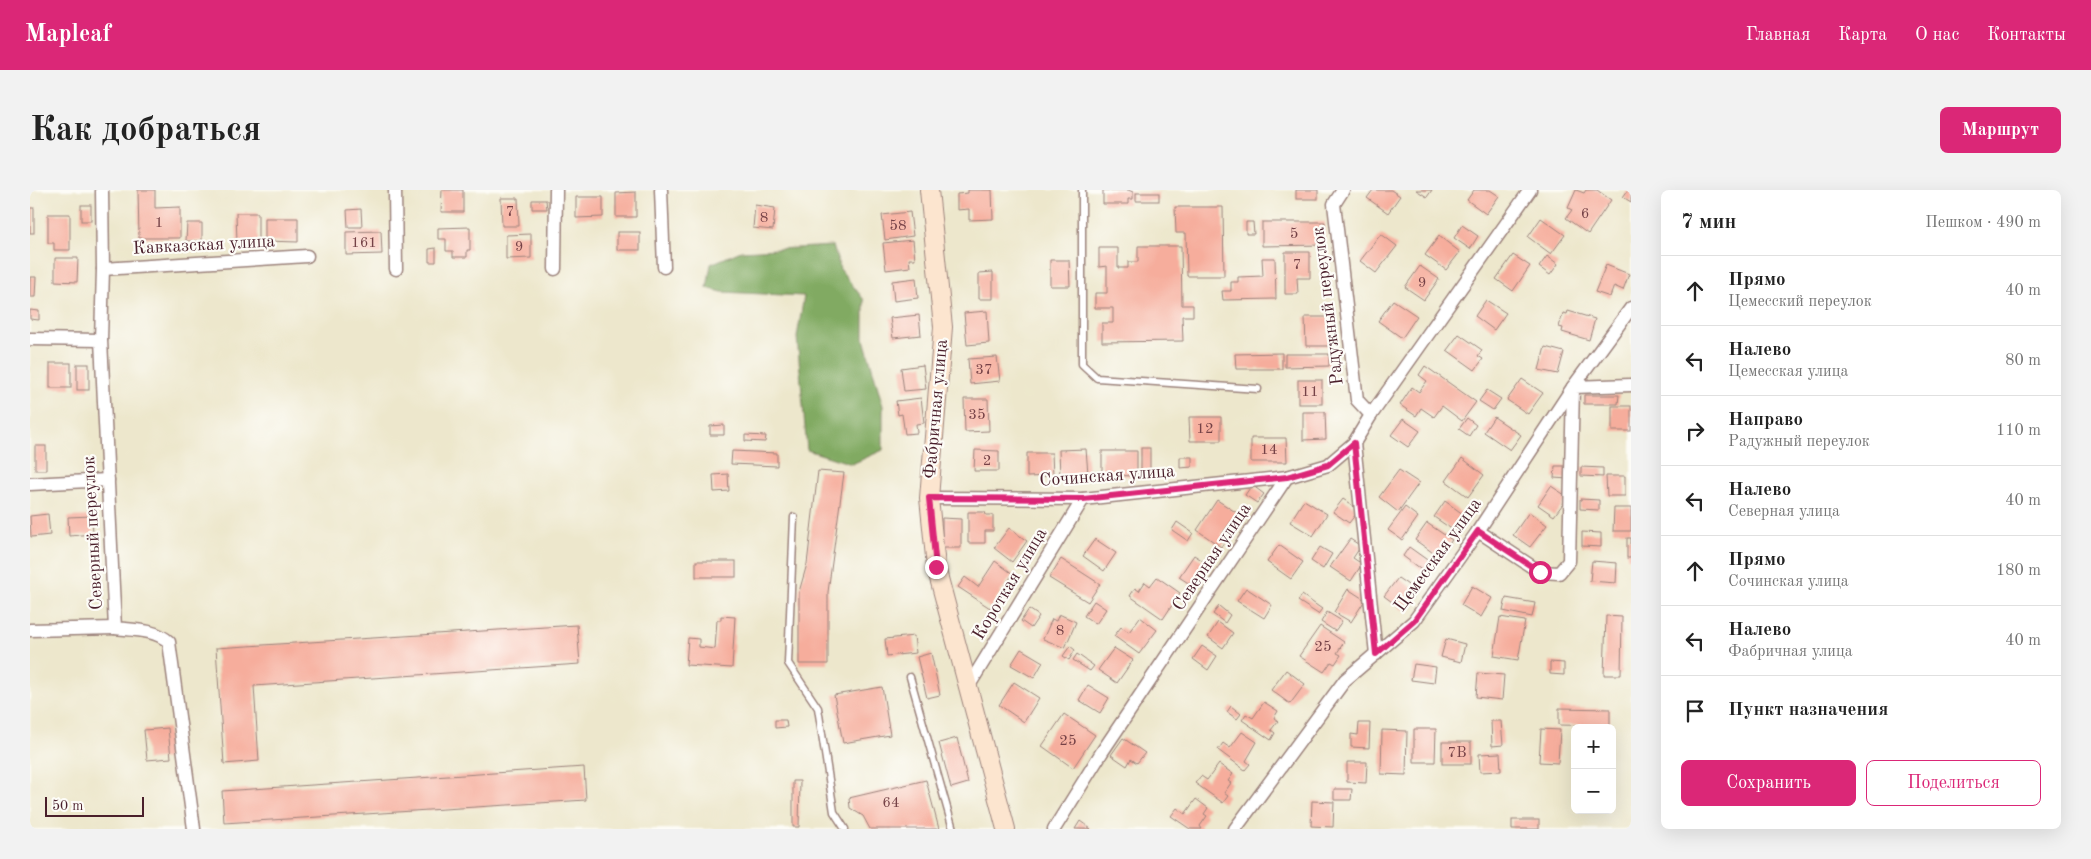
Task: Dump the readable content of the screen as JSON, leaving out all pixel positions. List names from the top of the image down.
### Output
{
  "streets": {
    "street": [
      "Кавказская улица",
      "Радужный переулок",
      "Фабричная улица",
      "Сочинская улица",
      "Северный переулок",
      "Цемесская улица",
      "Северная улица",
      "Короткая улица"
    ]
  },
  "crossings": [
    ["Кавказская улица", "Северный переулок"],
    ["Фабричная улица", "Сочинская улица"],
    ["Фабричная улица", "Короткая улица"],
    ["Сочинская улица", "Северная улица"],
    ["Сочинская улица", "Короткая улица"]
  ],
  "house_numbers": [
    "7",
    "6",
    "8",
    "1",
    "58",
    "5",
    "161",
    "9",
    "7",
    "9",
    "37",
    "11",
    "35",
    "12",
    "14",
    "2",
    "8",
    "25",
    "25",
    "7В",
    "64"
  ],
  "scale_bar": "50 m",
  "page": {
    "header": "Mapleaf",
    "nav": [
      "Главная",
      "Карта",
      "О нас",
      "Контакты"
    ],
    "buttons": [
      "Маршрут",
      ["Сохранить", "Поделиться"]
    ],
    "title": "Как добраться",
    "heading": ["7 мин", "Пешком · 490 m"],
    "list": [
      ["Прямо", "Цемесский переулок", "40 m"],
      ["Налево", "Цемесская улица", "80 m"],
      ["Направо", "Радужный переулок", "110 m"],
      ["Налево", "Северная улица", "40 m"],
      ["Прямо", "Сочинская улица", "180 m"],
      ["Налево", "Фабричная улица", "40 m"],
      "Пункт назначения"
    ],
    "map_buttons": ["+", "−"],
    "scale": "50 m"
  }
}
